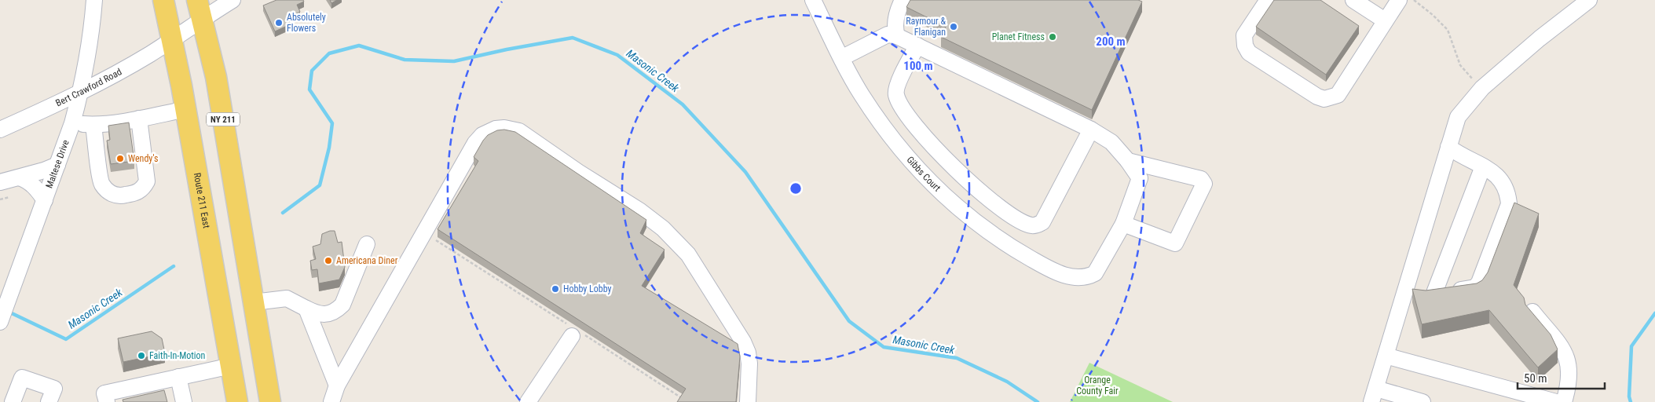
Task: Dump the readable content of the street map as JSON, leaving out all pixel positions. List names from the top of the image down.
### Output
{
  "streets": {
    "main road": ["NY 211", "Route 211 East"],
    "street": ["Bert Crawford Road", "Maltese Drive", "Gibbs Court"]
  },
  "crossings": [
    ["Bert Crawford Road", "NY 211"],
    ["Bert Crawford Road", "Maltese Drive"],
    ["Bert Crawford Road", "Route 211 East"]
  ],
  "water": ["Masonic Creek"],
  "parks": ["Orange County Fair"],
  "places": [
    "Absolutely Flowers",
    "Raymour & Flanigan",
    "Planet Fitness",
    "Wendy's",
    "Americana Diner",
    "Hobby Lobby",
    "Faith-In-Motion"
  ],
  "scale_bar": "50 m",
  "rings": ["200 m", "100 m"]
}
